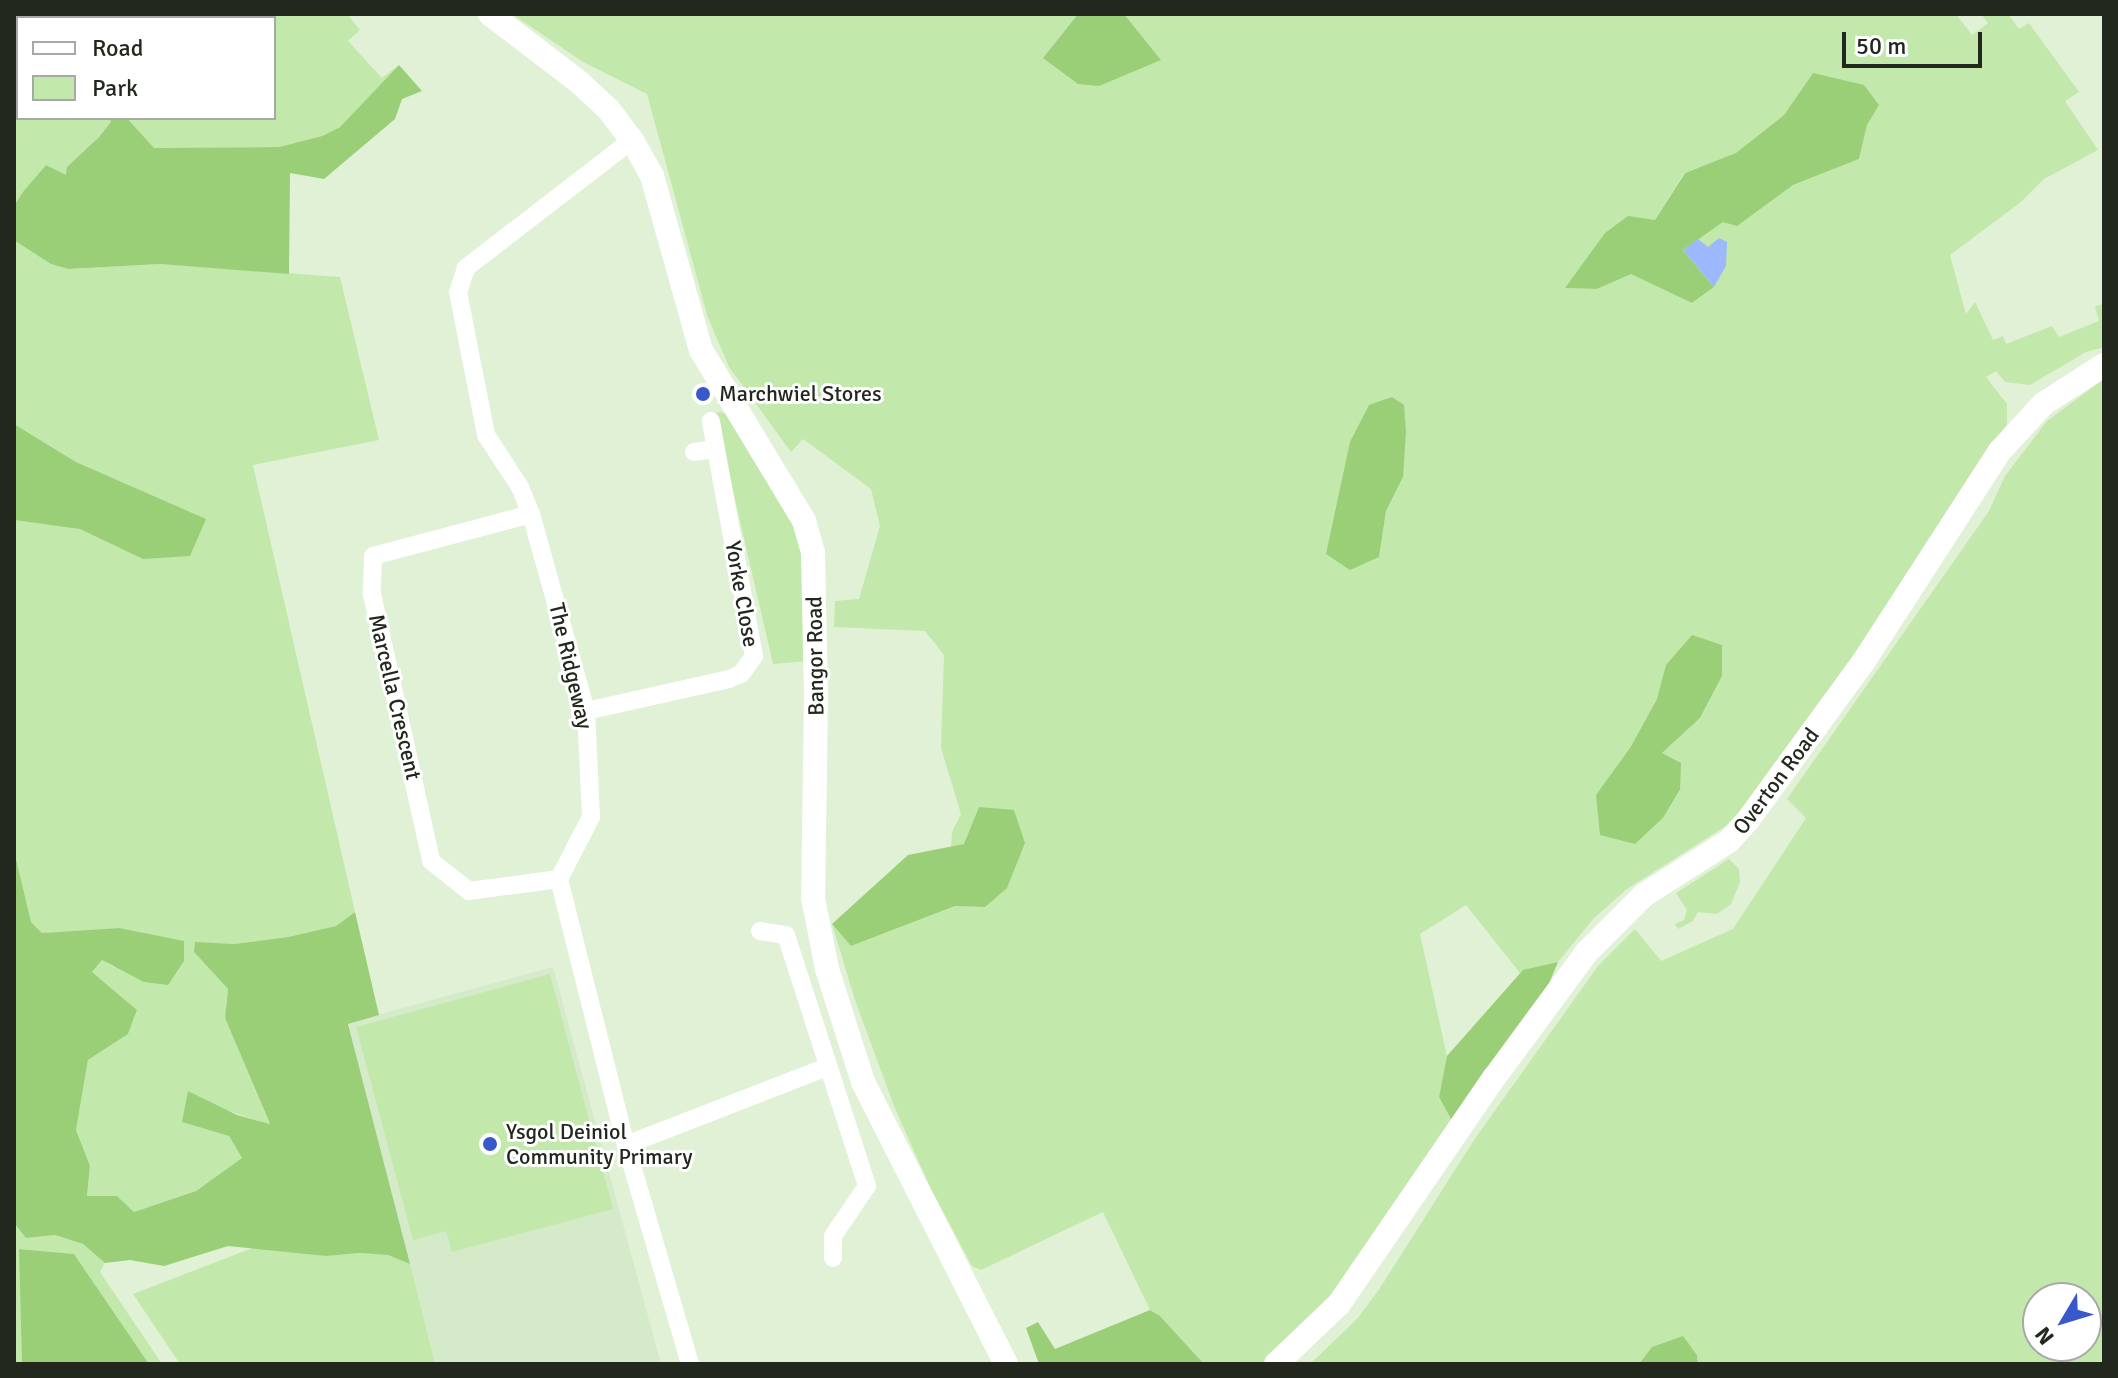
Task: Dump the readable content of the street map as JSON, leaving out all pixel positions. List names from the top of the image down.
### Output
{
  "streets": {
    "main road": ["Bangor Road", "Overton Road"],
    "street": ["Yorke Close", "The Ridgeway", "Marcella Crescent"]
  },
  "crossings": [
    ["Yorke Close", "The Ridgeway"],
    ["Bangor Road", "The Ridgeway"],
    ["The Ridgeway", "Marcella Crescent"]
  ],
  "places": ["Marchwiel Stores", "Ysgol Deiniol Community Primary"],
  "legend": ["Road", "Park"],
  "scale_bar": "50 m",
  "north": "bottom left"
}
